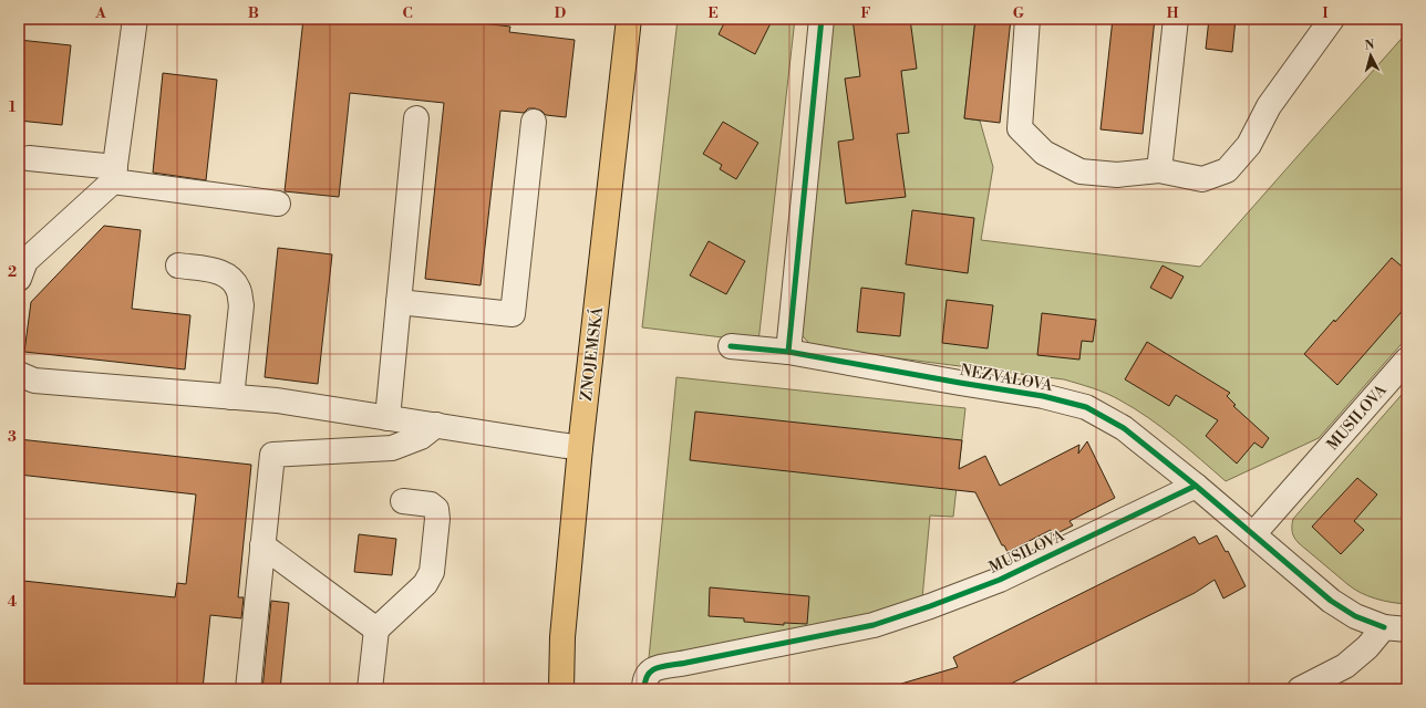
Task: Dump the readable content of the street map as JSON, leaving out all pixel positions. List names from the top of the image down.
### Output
{
  "streets": {
    "main road": ["ZNOJEMSKÁ"],
    "street": ["NEZVALOVA", "MUSILOVA"]
  },
  "crossings": [
    ["NEZVALOVA", "MUSILOVA"]
  ],
  "north": "top",
  "grid": {
    "columns": [
      "A",
      "B",
      "C",
      "D",
      "E",
      "F",
      "G",
      "H",
      "I"
    ],
    "rows": [
      "1",
      "2",
      "3",
      "4"
    ]
  }
}
